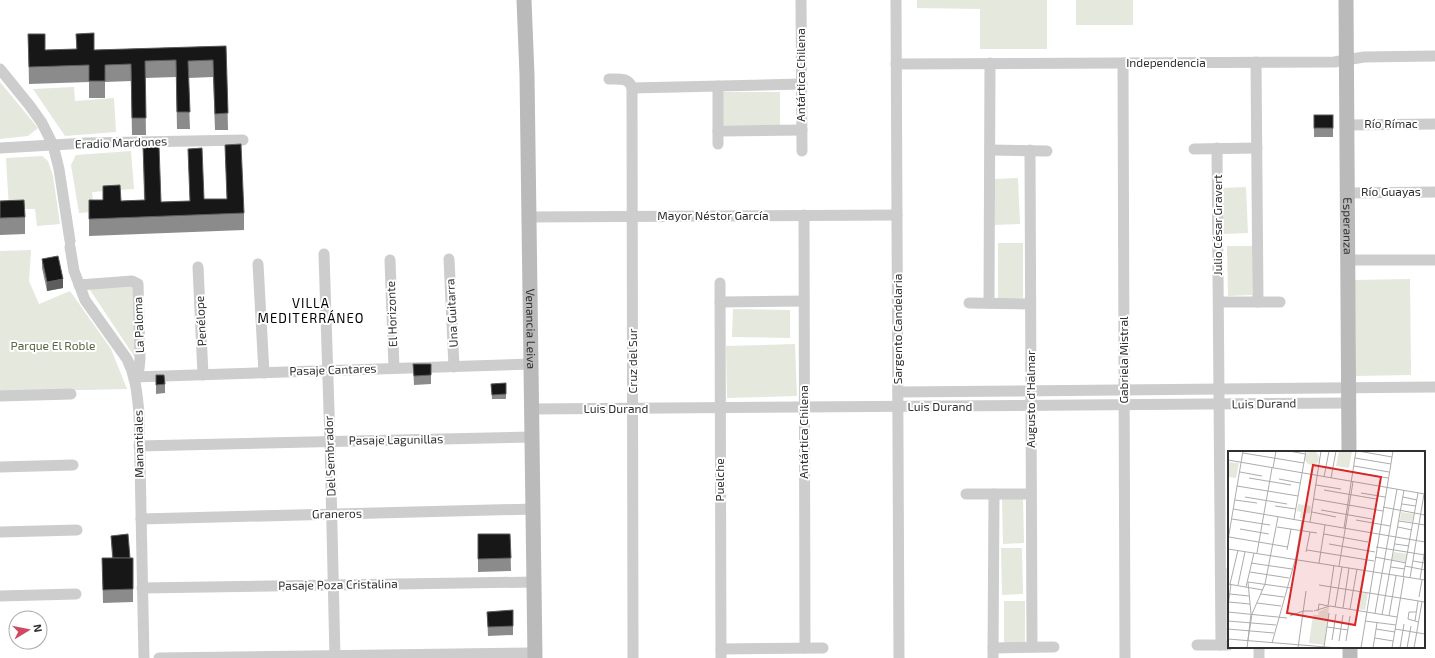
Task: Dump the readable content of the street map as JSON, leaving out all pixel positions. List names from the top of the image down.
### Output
{
  "streets": {
    "street": [
      "Independencia",
      "Antártica Chilena",
      "Río Rímac",
      "Eradio Mardones",
      "Río Guayas",
      "Mayor Néstor García",
      "Julio César Gravert",
      "Esperanza",
      "Una Guitarra",
      "El Horizonte",
      "Penélope",
      "La Paloma",
      "Venancia Leiva",
      "Sargento Candelaria",
      "Gabriela Mistral",
      "Cruz del Sur",
      "Pasaje Cantares",
      "Augusto d'Halmar",
      "Luis Durand",
      "Pasaje Lagunillas",
      "Manantiales",
      "Del Sembrador",
      "Puelche",
      "Graneros",
      "Pasaje Poza Cristalina"
    ]
  },
  "crossings": [
    ["Independencia", "Esperanza"],
    ["Independencia", "Sargento Candelaria"],
    ["Independencia", "Gabriela Mistral"],
    ["Antártica Chilena", "Mayor Néstor García"],
    ["Antártica Chilena", "Luis Durand"],
    ["Río Rímac", "Esperanza"],
    ["Eradio Mardones", "Manantiales"],
    ["Río Guayas", "Esperanza"],
    ["Mayor Néstor García", "Venancia Leiva"],
    ["Mayor Néstor García", "Sargento Candelaria"],
    ["Mayor Néstor García", "Cruz del Sur"],
    ["Julio César Gravert", "Luis Durand"],
    ["Esperanza", "Luis Durand"],
    ["Una Guitarra", "Pasaje Cantares"],
    ["El Horizonte", "Pasaje Cantares"],
    ["Penélope", "Pasaje Cantares"],
    ["La Paloma", "Pasaje Cantares"],
    ["La Paloma", "Manantiales"],
    ["Venancia Leiva", "Pasaje Cantares"],
    ["Venancia Leiva", "Luis Durand"],
    ["Venancia Leiva", "Pasaje Lagunillas"],
    ["Venancia Leiva", "Graneros"],
    ["Venancia Leiva", "Pasaje Poza Cristalina"],
    ["Sargento Candelaria", "Luis Durand"],
    ["Gabriela Mistral", "Luis Durand"],
    ["Cruz del Sur", "Luis Durand"],
    ["Pasaje Cantares", "Manantiales"],
    ["Pasaje Cantares", "Del Sembrador"],
    ["Augusto d'Halmar", "Luis Durand"],
    ["Luis Durand", "Puelche"],
    ["Pasaje Lagunillas", "Manantiales"],
    ["Pasaje Lagunillas", "Del Sembrador"],
    ["Manantiales", "Graneros"],
    ["Manantiales", "Pasaje Poza Cristalina"],
    ["Del Sembrador", "Graneros"],
    ["Del Sembrador", "Pasaje Poza Cristalina"]
  ],
  "districts": ["VILLA MEDITERRÁNEO"],
  "parks": ["Parque El Roble"],
  "north": "right"
}
